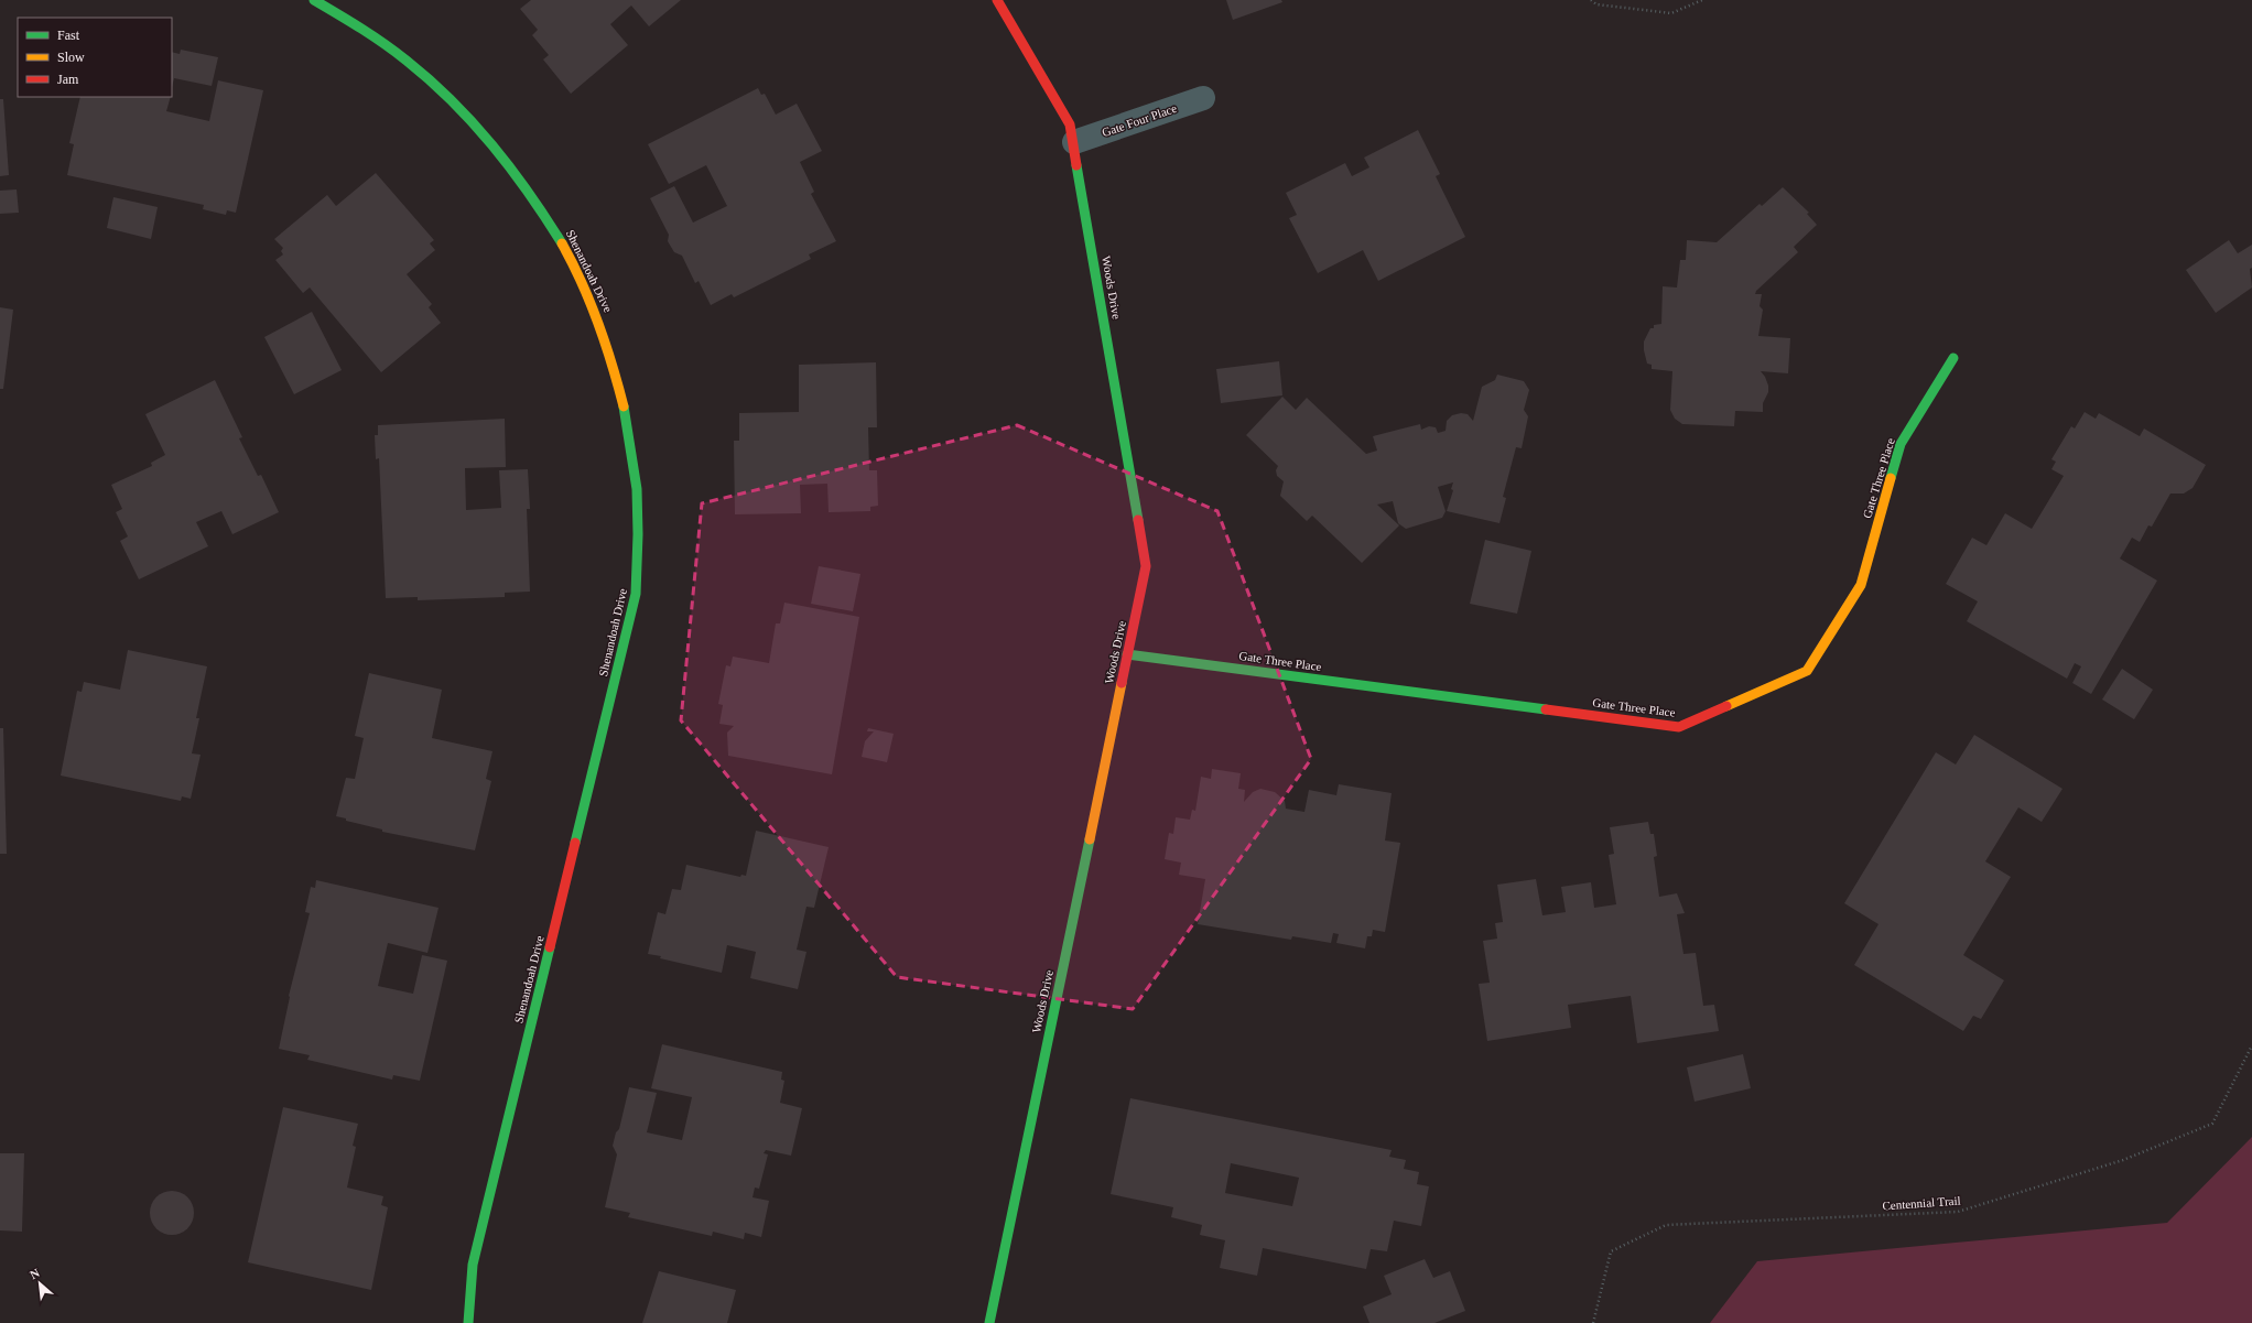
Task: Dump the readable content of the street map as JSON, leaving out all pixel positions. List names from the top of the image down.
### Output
{
  "streets": {
    "street": [
      "Gate Four Place",
      "Shenandoah Drive",
      "Woods Drive",
      "Gate Three Place"
    ],
    "path": ["Centennial Trail"]
  },
  "crossings": [
    ["Gate Four Place", "Woods Drive"],
    ["Woods Drive", "Gate Three Place"]
  ],
  "legend": ["Fast", "Slow", "Jam"],
  "north": "top left"
}
